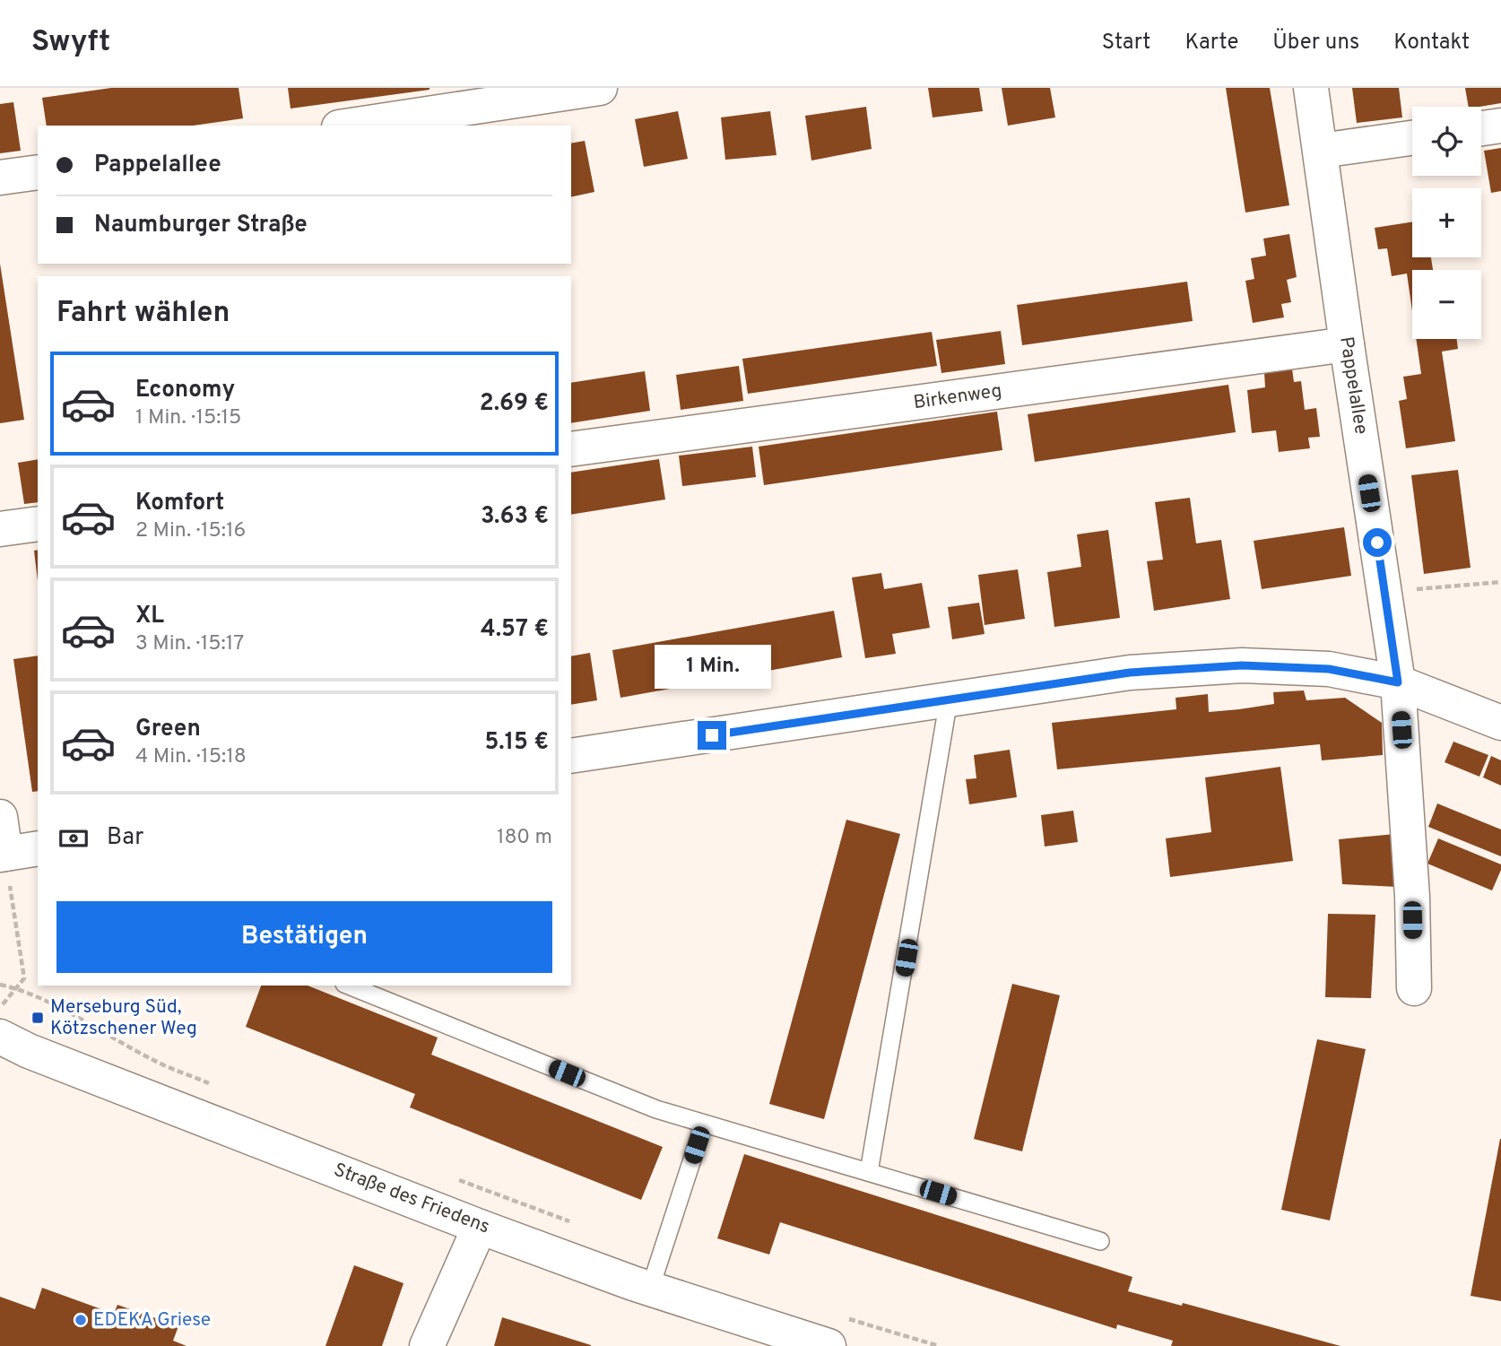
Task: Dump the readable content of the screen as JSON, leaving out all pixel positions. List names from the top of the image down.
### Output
{
  "streets": {
    "street": ["Pappelallee", "Birkenweg", "Straße des Friedens"]
  },
  "crossings": [
    ["Pappelallee", "Birkenweg"]
  ],
  "places": {
    "transit": ["Merseburg Süd, Kötzschener Weg"],
    "other": ["EDEKA Griese"]
  },
  "page": {
    "header": "Swyft",
    "nav": [
      "Start",
      "Karte",
      "Über uns",
      "Kontakt"
    ],
    "map_buttons": ["+", "−"],
    "banner": ["Pappelallee", "Naumburger Straße"],
    "heading": "Fahrt wählen",
    "list": [
      {
        "name": "Economy",
        "note": "1 Min. · 15:15",
        "value": "2.69 €"
      },
      {
        "name": "Komfort",
        "note": "2 Min. · 15:16",
        "value": "3.63 €"
      },
      {
        "name": "XL",
        "note": "3 Min. · 15:17",
        "value": "4.57 €"
      },
      {
        "name": "Green",
        "note": "4 Min. · 15:18",
        "value": "5.15 €"
      }
    ],
    "bubble": "1 Min.",
    "pay": ["Bar", "180 m"],
    "buttons": "Bestätigen"
  }
}
